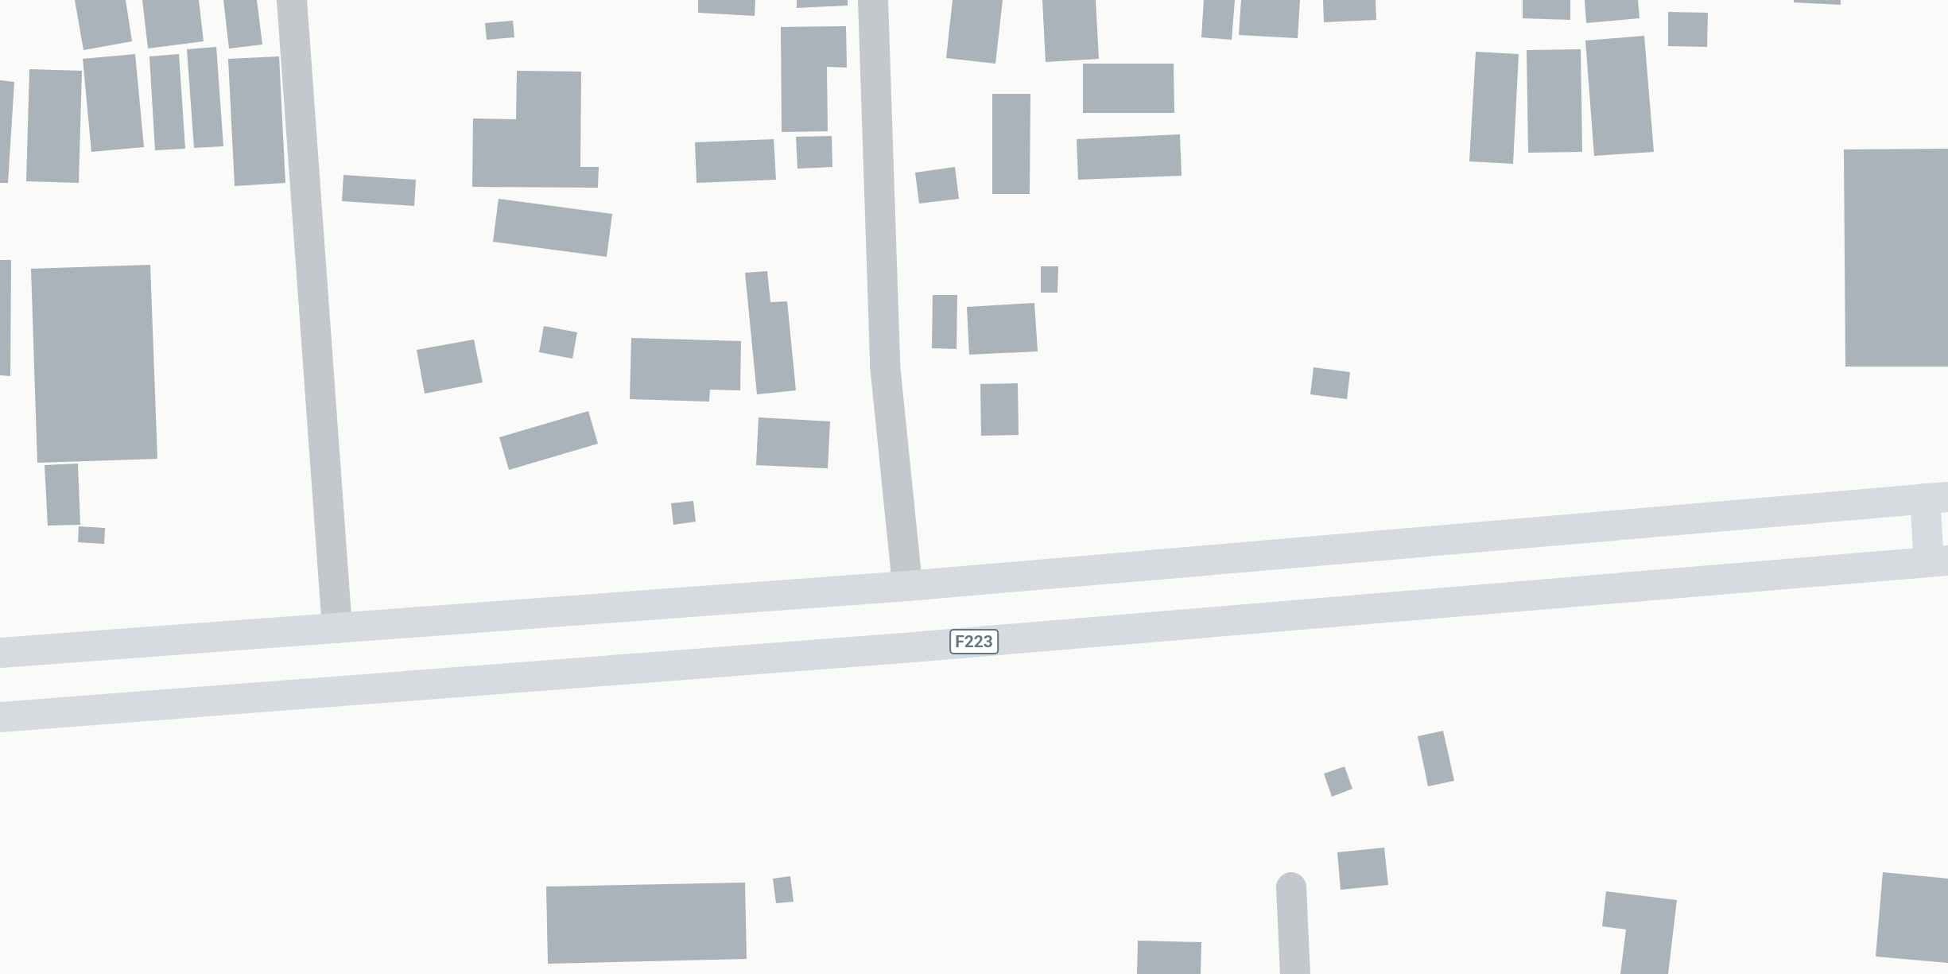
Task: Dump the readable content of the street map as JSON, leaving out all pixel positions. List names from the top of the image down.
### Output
{
  "streets": {
    "main road": ["F223"]
  }
}
